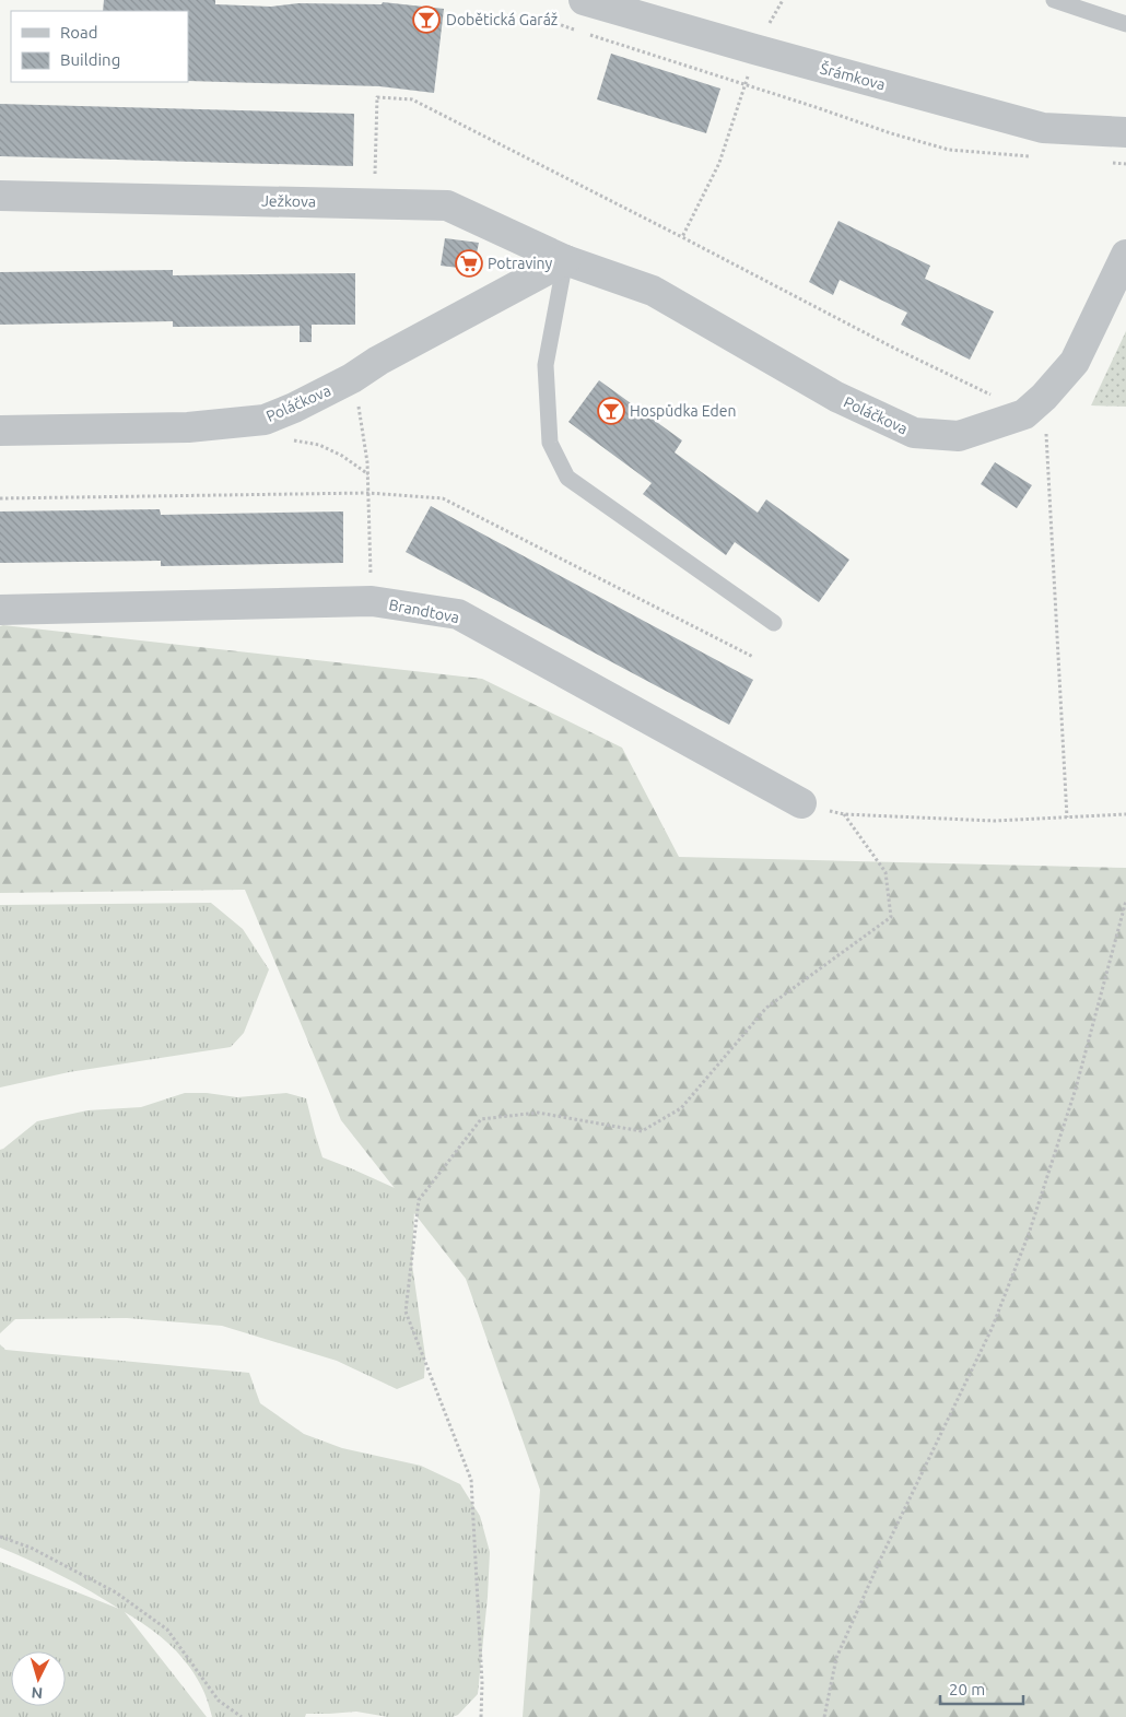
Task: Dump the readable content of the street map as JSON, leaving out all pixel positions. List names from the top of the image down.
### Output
{
  "streets": {
    "street": [
      "Šrámkova",
      "Ježkova",
      "Poláčkova",
      "Brandtova"
    ]
  },
  "crossings": [
    ["Ježkova", "Poláčkova"]
  ],
  "places": {
    "bar": ["Dobětická Garáž", "Hospůdka Eden"],
    "supermarket": ["Potraviny"]
  },
  "legend": ["Road", "Building"],
  "scale_bar": "20 m",
  "north": "bottom"
}
